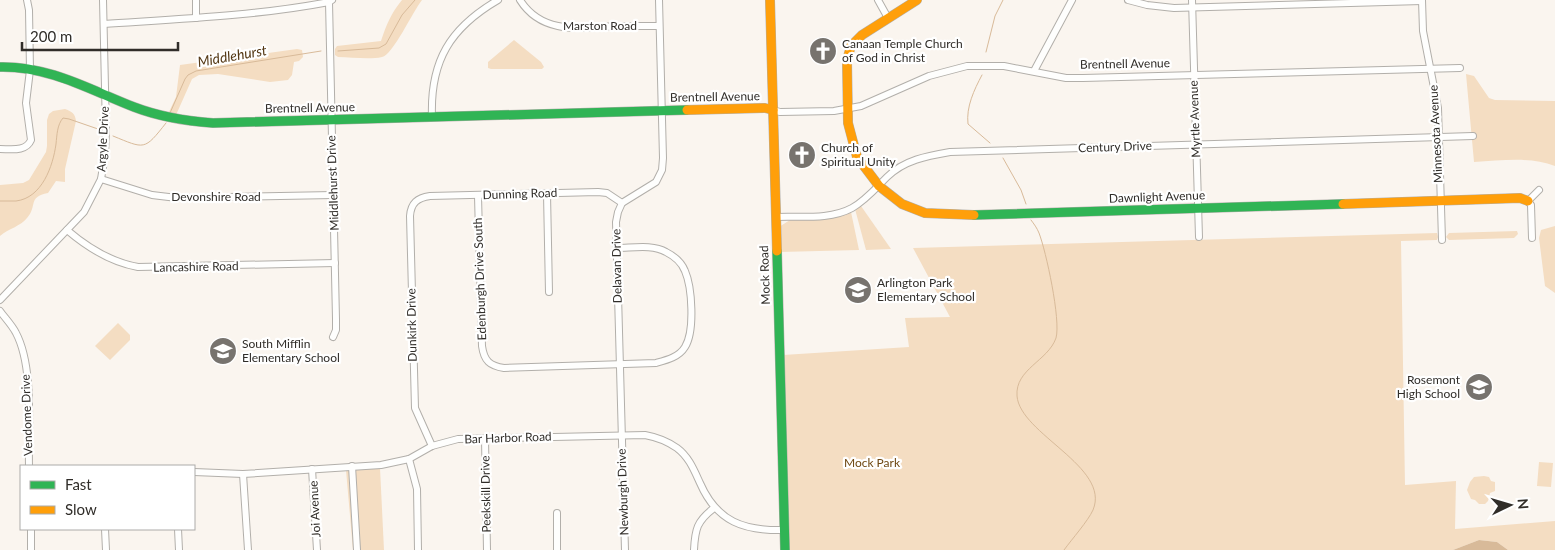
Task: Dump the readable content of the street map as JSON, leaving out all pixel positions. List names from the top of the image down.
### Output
{
  "streets": {
    "street": [
      "Marston Road",
      "Brentnell Avenue",
      "Myrtle Avenue",
      "Minnesota Avenue",
      "Argyle Drive",
      "Century Drive",
      "Middlehurst Drive",
      "Dunning Road",
      "Devonshire Road",
      "Dawnlight Avenue",
      "Delavan Drive",
      "Lancashire Road",
      "Mock Road",
      "Edenburgh Drive South",
      "Dunkirk Drive",
      "Vendome Drive",
      "Bar Harbor Road",
      "Newburgh Drive",
      "Peekskill Drive",
      "Joi Avenue"
    ]
  },
  "crossings": [
    ["Brentnell Avenue", "Myrtle Avenue"],
    ["Brentnell Avenue", "Minnesota Avenue"],
    ["Brentnell Avenue", "Argyle Drive"],
    ["Brentnell Avenue", "Middlehurst Drive"],
    ["Brentnell Avenue", "Dawnlight Avenue"],
    ["Brentnell Avenue", "Mock Road"],
    ["Myrtle Avenue", "Century Drive"],
    ["Myrtle Avenue", "Dawnlight Avenue"],
    ["Minnesota Avenue", "Century Drive"],
    ["Minnesota Avenue", "Dawnlight Avenue"],
    ["Argyle Drive", "Devonshire Road"],
    ["Argyle Drive", "Lancashire Road"],
    ["Century Drive", "Dawnlight Avenue"],
    ["Century Drive", "Mock Road"],
    ["Middlehurst Drive", "Devonshire Road"],
    ["Middlehurst Drive", "Lancashire Road"],
    ["Dunning Road", "Delavan Drive"],
    ["Dunning Road", "Edenburgh Drive South"],
    ["Dunning Road", "Dunkirk Drive"],
    ["Delavan Drive", "Edenburgh Drive South"],
    ["Delavan Drive", "Bar Harbor Road"],
    ["Delavan Drive", "Newburgh Drive"],
    ["Mock Road", "Bar Harbor Road"],
    ["Dunkirk Drive", "Bar Harbor Road"],
    ["Bar Harbor Road", "Newburgh Drive"],
    ["Bar Harbor Road", "Peekskill Drive"],
    ["Bar Harbor Road", "Joi Avenue"]
  ],
  "water": ["Middlehurst"],
  "parks": ["Mock Park"],
  "places": {
    "church": ["Canaan Temple Church of God in Christ", "Church of Spiritual Unity"],
    "school or university": ["Arlington Park Elementary School", "South Mifflin Elementary School", "Rosemont High School"]
  },
  "legend": ["Fast", "Slow"],
  "scale_bar": "200 m",
  "north": "right"
}
